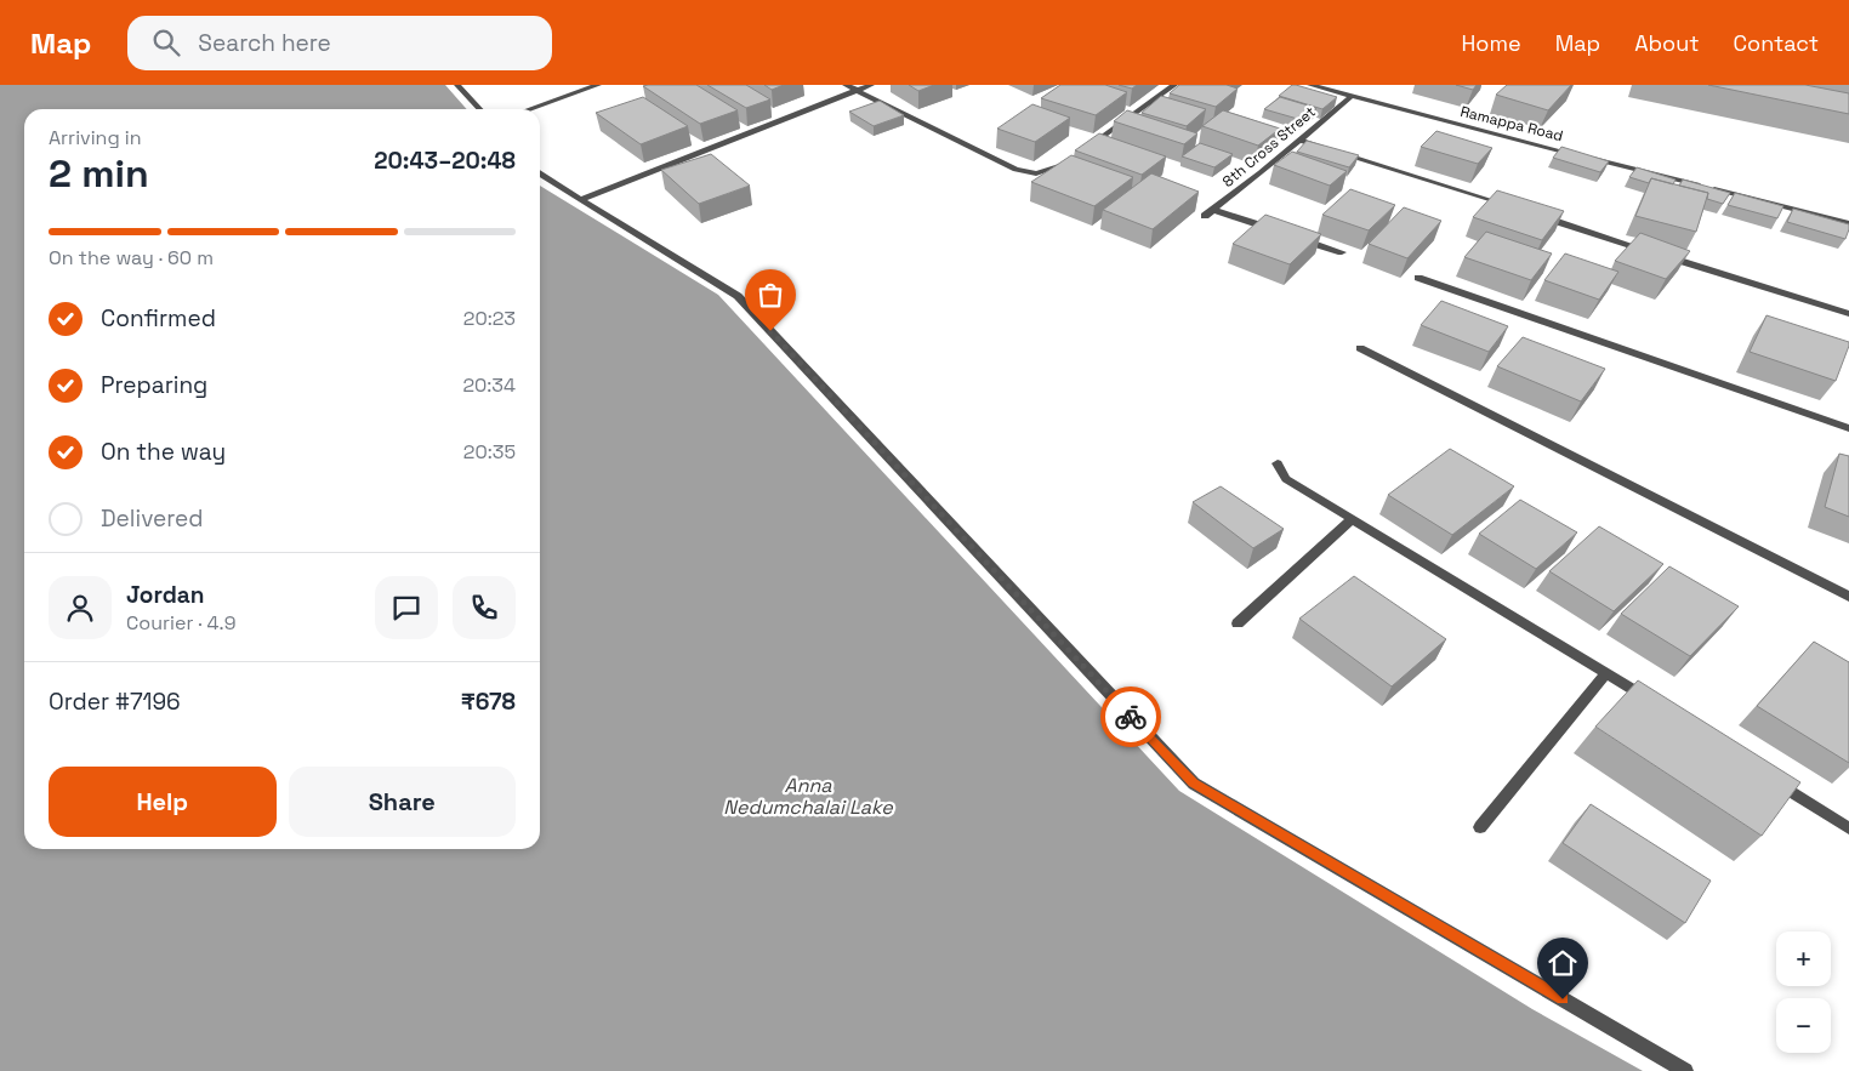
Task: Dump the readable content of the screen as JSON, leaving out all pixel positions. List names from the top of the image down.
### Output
{
  "streets": {
    "street": ["Ramappa Road", "8th Cross Street"]
  },
  "crossings": [
    ["Ramappa Road", "8th Cross Street"]
  ],
  "water": ["Anna Nedumchalai Lake"],
  "page": {
    "header": "Map",
    "search": "Search here",
    "nav": [
      "Home",
      "Map",
      "About",
      "Contact"
    ],
    "heading": ["2 min", "Arriving in", "20:43–20:48"],
    "panel": [
      "Jordan",
      "Courier · 4.9",
      "Order #7196",
      "₹678"
    ],
    "bar": "On the way · 60 m",
    "list": [
      ["Confirmed", "20:23"],
      ["Preparing", "20:34"],
      ["On the way", "20:35"],
      "Delivered"
    ],
    "buttons": ["Help", "Share"],
    "map_buttons": ["+", "−"]
  }
}
